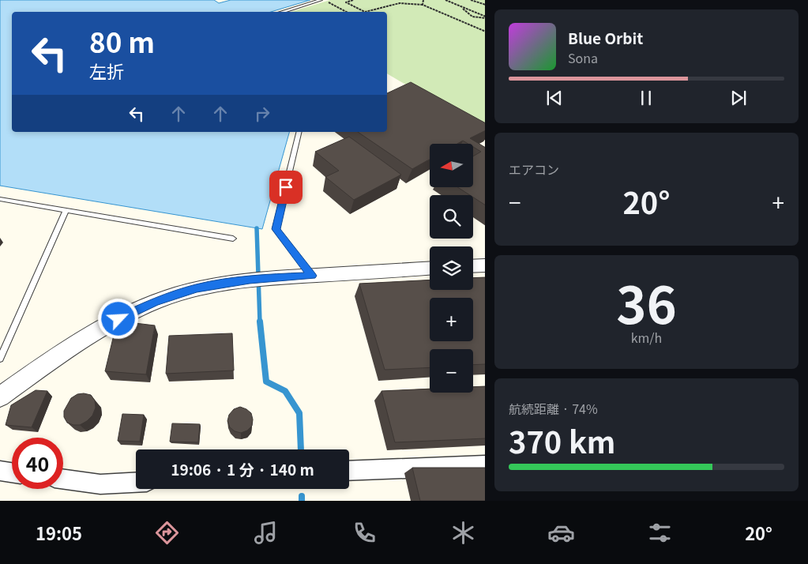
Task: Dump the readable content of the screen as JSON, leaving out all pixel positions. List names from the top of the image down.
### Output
{
  "north": "left",
  "page": {
    "turn": ["80 m", "左折"],
    "song": ["Blue Orbit", "Sona"],
    "tile": [
      "エアコン",
      ["36", "km/h"],
      ["航続距離 · 74%", "370 km"]
    ],
    "map_buttons": ["+", "−"],
    "heat": ["−", "20°", "+"],
    "limit": "40",
    "trip": "19:06 · 1 分 · 140 m",
    "tabs": ["19:05", "20°"]
  }
}
